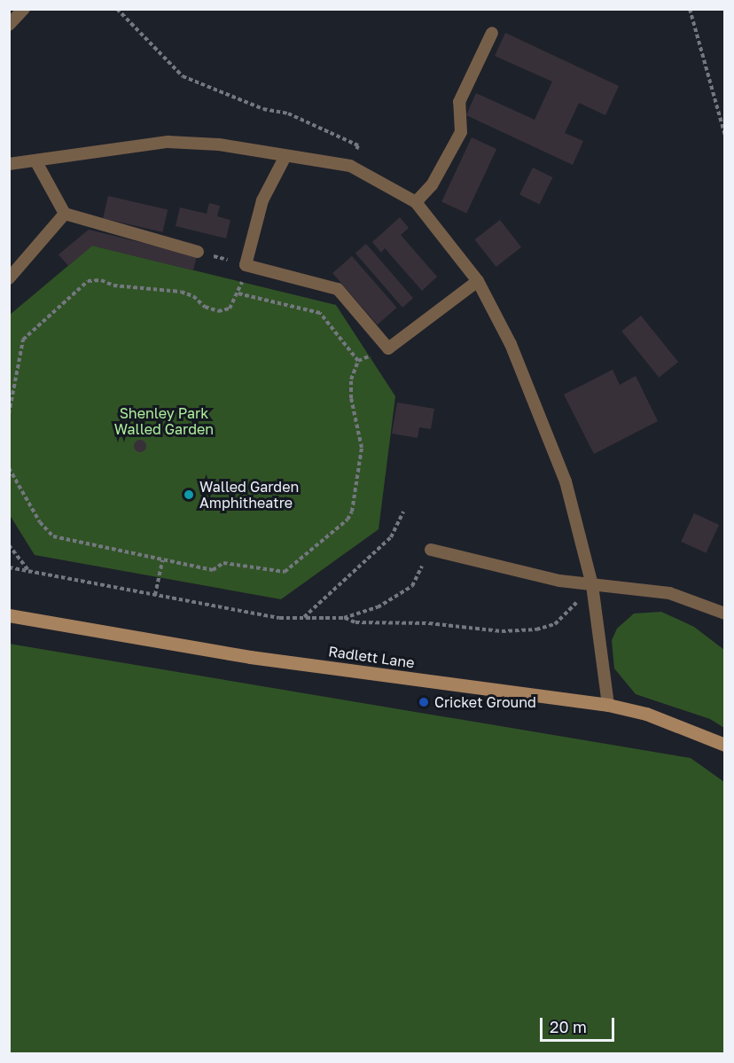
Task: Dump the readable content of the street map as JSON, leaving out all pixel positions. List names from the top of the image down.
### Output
{
  "streets": {
    "street": ["Radlett Lane"]
  },
  "parks": ["Shenley Park Walled Garden"],
  "places": ["Walled Garden Amphitheatre", "Cricket Ground"],
  "scale_bar": "20 m"
}
